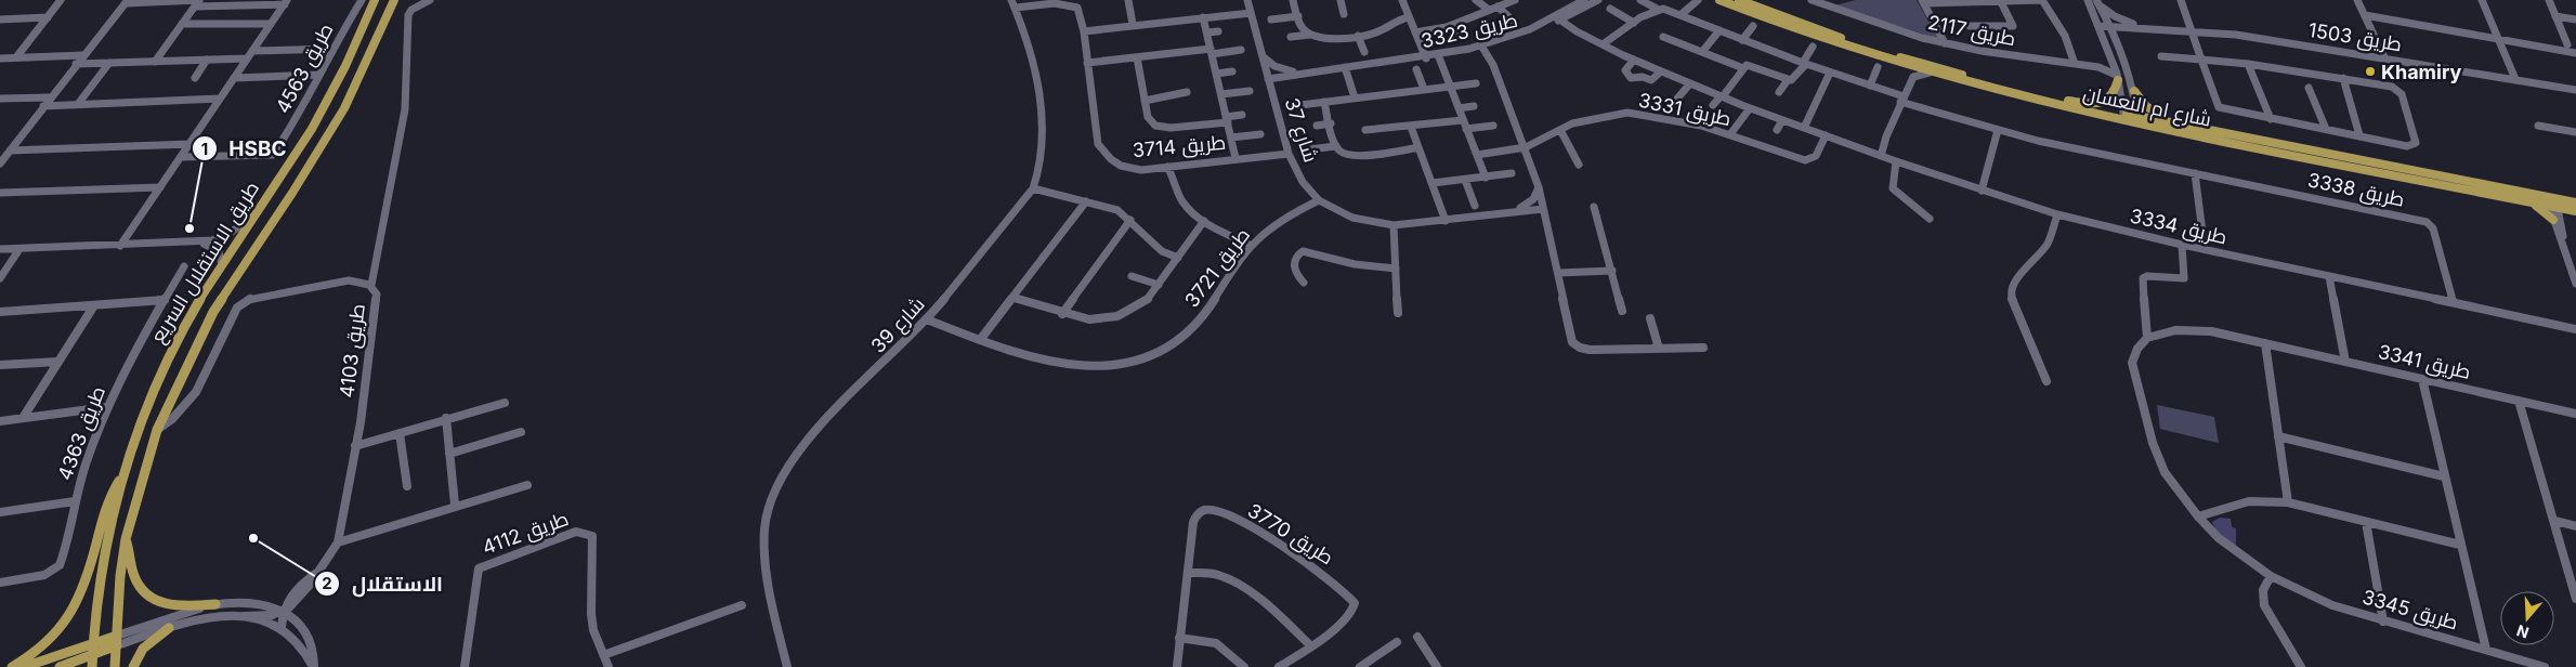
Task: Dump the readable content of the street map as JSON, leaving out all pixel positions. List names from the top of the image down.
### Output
{
  "streets": {
    "main road": ["شارع ام النعسان", "طريق الاستقلال السريع"],
    "street": [
      "طريق 3323",
      "طريق 2117",
      "طريق 1503",
      "طريق 4563",
      "طريق 3331",
      "شارع 37",
      "طريق 3714",
      "طريق 3338",
      "طريق 3334",
      "طريق 3721",
      "شارع 39",
      "طريق 4103",
      "طريق 3341",
      "طريق 4363",
      "طريق 4112",
      "طريق 3770",
      "طريق 3345"
    ]
  },
  "crossings": [
    ["طريق 3323", "شارع 37"],
    ["طريق 3323", "طريق 3334"],
    ["طريق 3331", "طريق 3334"],
    ["شارع 37", "طريق 3714"],
    ["شارع 37", "طريق 3721"],
    ["طريق 3714", "شارع 39"],
    ["طريق 3338", "طريق 3334"],
    ["طريق الاستقلال السريع", "طريق 4103"],
    ["طريق 3721", "شارع 39"],
    ["طريق 3341", "طريق 3345"]
  ],
  "places": ["Khamiry", "HSBC", "الاستقلال"],
  "north": "bottom"
}
